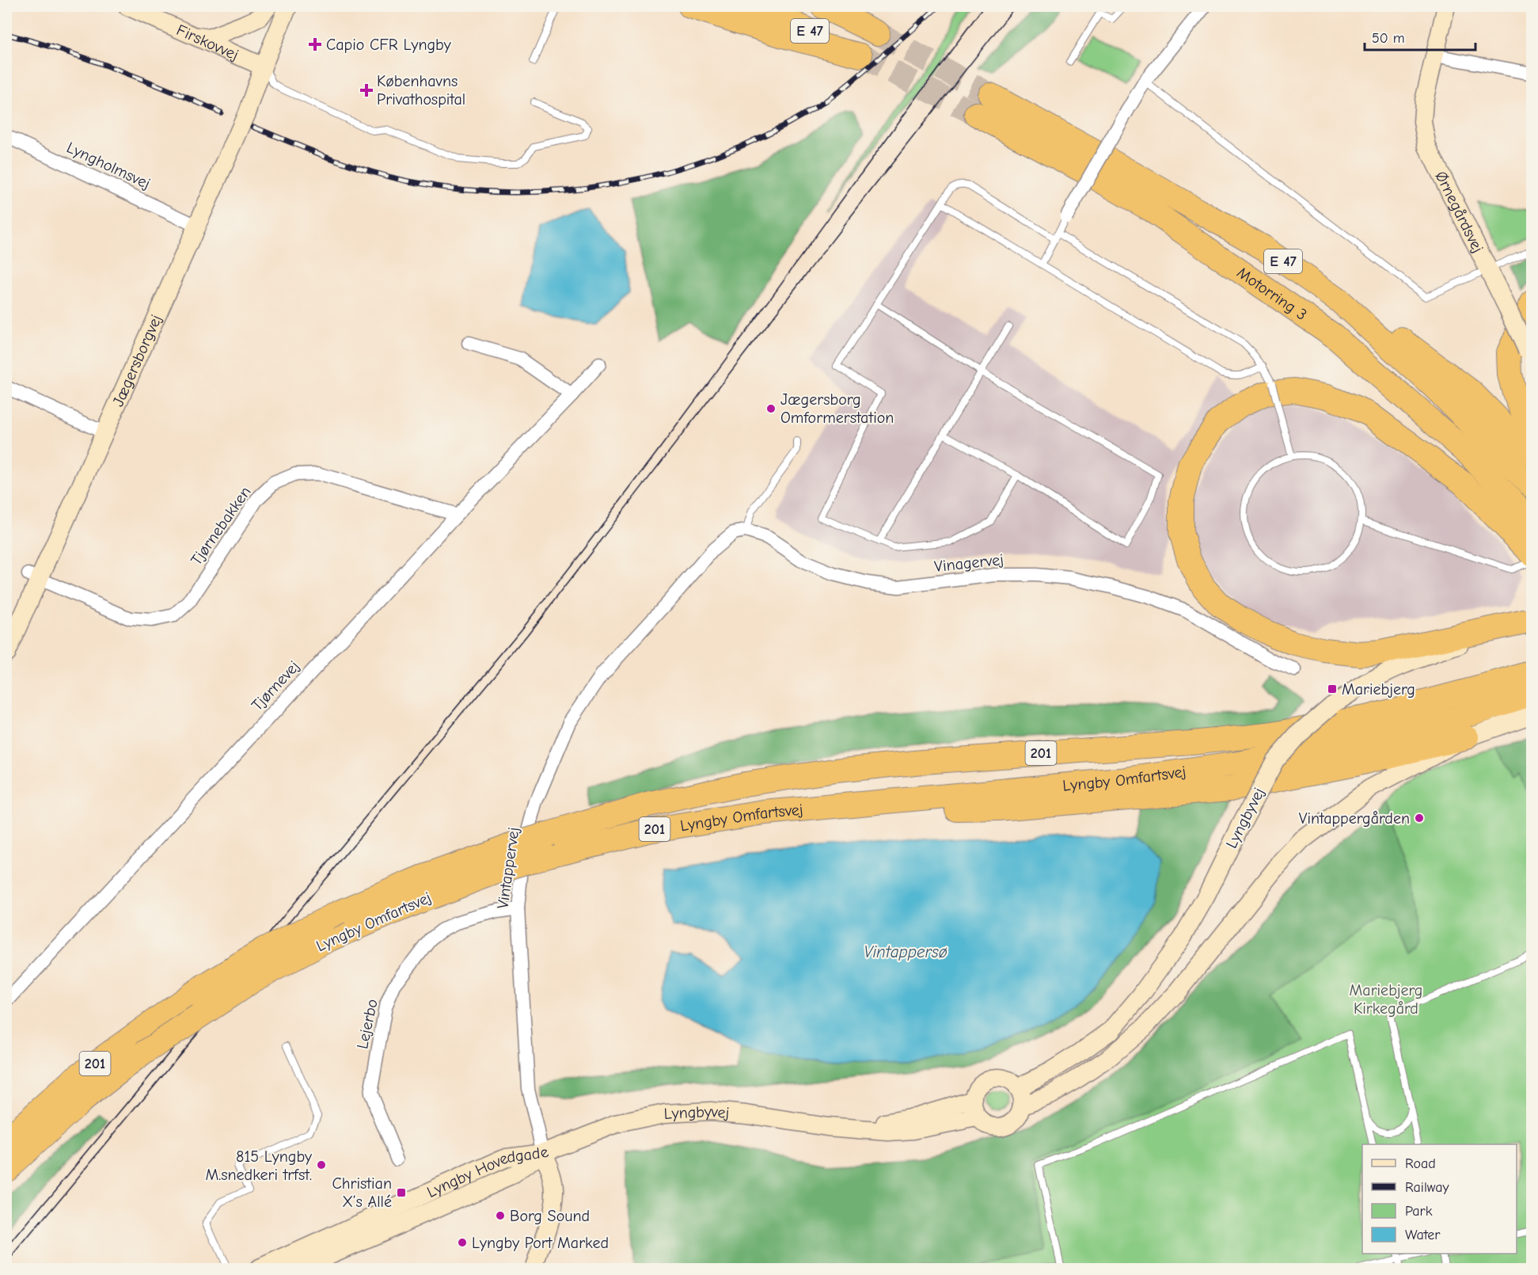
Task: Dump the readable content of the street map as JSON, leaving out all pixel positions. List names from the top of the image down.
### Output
{
  "streets": {
    "highway": [
      "E 47",
      "Motorring 3",
      "201",
      "Lyngby Omfartsvej"
    ],
    "street": [
      "Firskovvej",
      "Lyngholmsvej",
      "Ørnegårdsvej",
      "Jægersborgvej",
      "Tjørnebakken",
      "Vinagervej",
      "Tjørnevej",
      "Lyngbyvej",
      "Vintappervej",
      "Lejerbo",
      "Lyngby Hovedgade"
    ]
  },
  "crossings": [
    ["Firskovvej", "Jægersborgvej"],
    ["Lyngholmsvej", "Jægersborgvej"],
    ["Jægersborgvej", "Tjørnebakken"],
    ["Tjørnebakken", "Tjørnevej"],
    ["Vinagervej", "Vintappervej"],
    ["201", "Lyngby Omfartsvej"],
    ["Lyngbyvej", "Vintappervej"],
    ["Lyngbyvej", "Lyngby Hovedgade"],
    ["Vintappervej", "Lejerbo"],
    ["Vintappervej", "Lyngby Hovedgade"]
  ],
  "water": ["Vintappersø"],
  "parks": ["Mariebjerg Kirkegård"],
  "places": {
    "health": ["Capio CFR Lyngby", "Københavns Privathospital"],
    "other": [
      "Jægersborg Omformerstation",
      "Vintappergården",
      "815 Lyngby M.snedkeri trfst.",
      "Borg Sound",
      "Lyngby Port Marked"
    ],
    "transit": ["Mariebjerg", "Christian X’s Allé"]
  },
  "legend": [
    "Road",
    "Railway",
    "Park",
    "Water"
  ],
  "scale_bar": "50 m"
}
